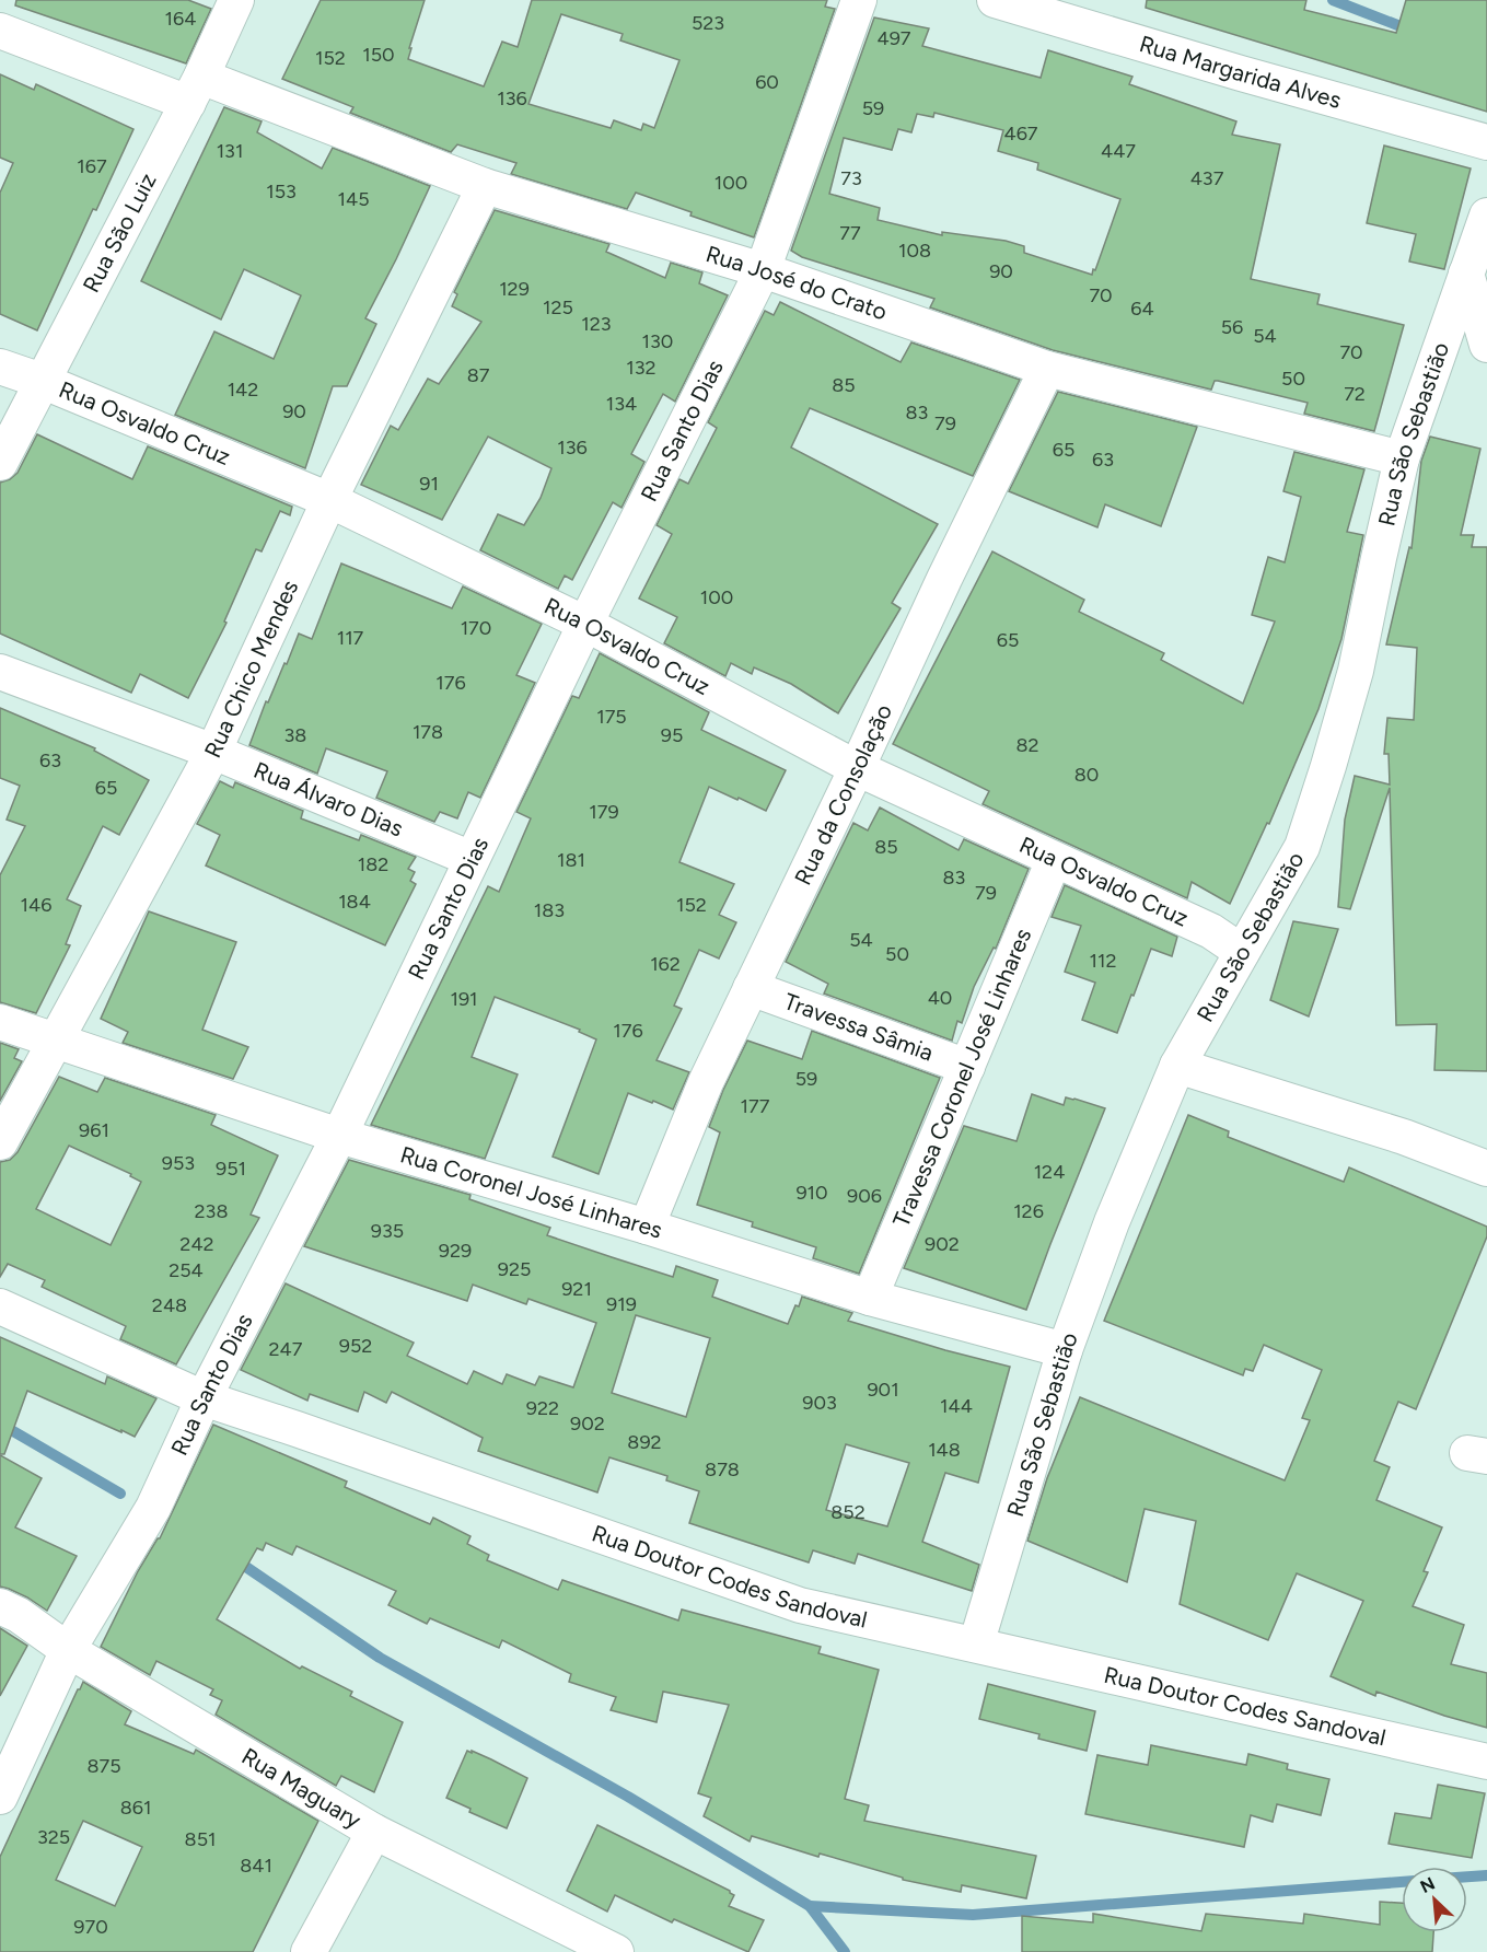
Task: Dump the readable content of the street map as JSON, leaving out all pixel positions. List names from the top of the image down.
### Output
{
  "streets": {
    "street": [
      "Rua Margarida Alves",
      "Rua São Luiz",
      "Rua José do Crato",
      "Rua Osvaldo Cruz",
      "Rua Santo Dias",
      "Rua São Sebastião",
      "Rua Chico Mendes",
      "Rua da Consolação",
      "Rua Álvaro Dias",
      "Travessa Sâmia",
      "Travessa Coronel José Linhares",
      "Rua Coronel José Linhares",
      "Rua Doutor Codes Sandoval",
      "Rua Maguary"
    ]
  },
  "crossings": [
    ["Rua São Luiz", "Rua José do Crato"],
    ["Rua São Luiz", "Rua Osvaldo Cruz"],
    ["Rua José do Crato", "Rua Santo Dias"],
    ["Rua José do Crato", "Rua São Sebastião"],
    ["Rua José do Crato", "Rua Chico Mendes"],
    ["Rua José do Crato", "Rua da Consolação"],
    ["Rua Osvaldo Cruz", "Rua Santo Dias"],
    ["Rua Osvaldo Cruz", "Rua São Sebastião"],
    ["Rua Osvaldo Cruz", "Rua Chico Mendes"],
    ["Rua Osvaldo Cruz", "Rua da Consolação"],
    ["Rua Osvaldo Cruz", "Travessa Coronel José Linhares"],
    ["Rua Santo Dias", "Rua Álvaro Dias"],
    ["Rua Santo Dias", "Rua Coronel José Linhares"],
    ["Rua Santo Dias", "Rua Doutor Codes Sandoval"],
    ["Rua Santo Dias", "Rua Maguary"],
    ["Rua São Sebastião", "Rua Coronel José Linhares"],
    ["Rua São Sebastião", "Rua Doutor Codes Sandoval"],
    ["Rua Chico Mendes", "Rua Álvaro Dias"],
    ["Rua Chico Mendes", "Rua Coronel José Linhares"],
    ["Rua da Consolação", "Travessa Sâmia"],
    ["Rua da Consolação", "Rua Coronel José Linhares"],
    ["Travessa Sâmia", "Travessa Coronel José Linhares"],
    ["Travessa Coronel José Linhares", "Rua Coronel José Linhares"]
  ],
  "house_numbers": [
    "164",
    "523",
    "497",
    "150",
    "152",
    "60",
    "136",
    "59",
    "467",
    "131",
    "447",
    "167",
    "73",
    "437",
    "100",
    "153",
    "145",
    "77",
    "108",
    "90",
    "129",
    "70",
    "125",
    "64",
    "123",
    "56",
    "54",
    "130",
    "70",
    "132",
    "87",
    "50",
    "85",
    "142",
    "72",
    "134",
    "90",
    "83",
    "79",
    "136",
    "65",
    "63",
    "91",
    "100",
    "170",
    "117",
    "65",
    "176",
    "175",
    "178",
    "38",
    "95",
    "82",
    "63",
    "80",
    "65",
    "179",
    "85",
    "181",
    "182",
    "83",
    "79",
    "184",
    "146",
    "152",
    "183",
    "54",
    "50",
    "112",
    "162",
    "40",
    "191",
    "176",
    "59",
    "177",
    "961",
    "953",
    "951",
    "124",
    "910",
    "906",
    "238",
    "126",
    "935",
    "242",
    "902",
    "929",
    "925",
    "254",
    "921",
    "919",
    "248",
    "952",
    "247",
    "901",
    "903",
    "144",
    "922",
    "902",
    "892",
    "148",
    "878",
    "852",
    "875",
    "861",
    "325",
    "851",
    "841",
    "970"
  ],
  "north": "top left"
}
